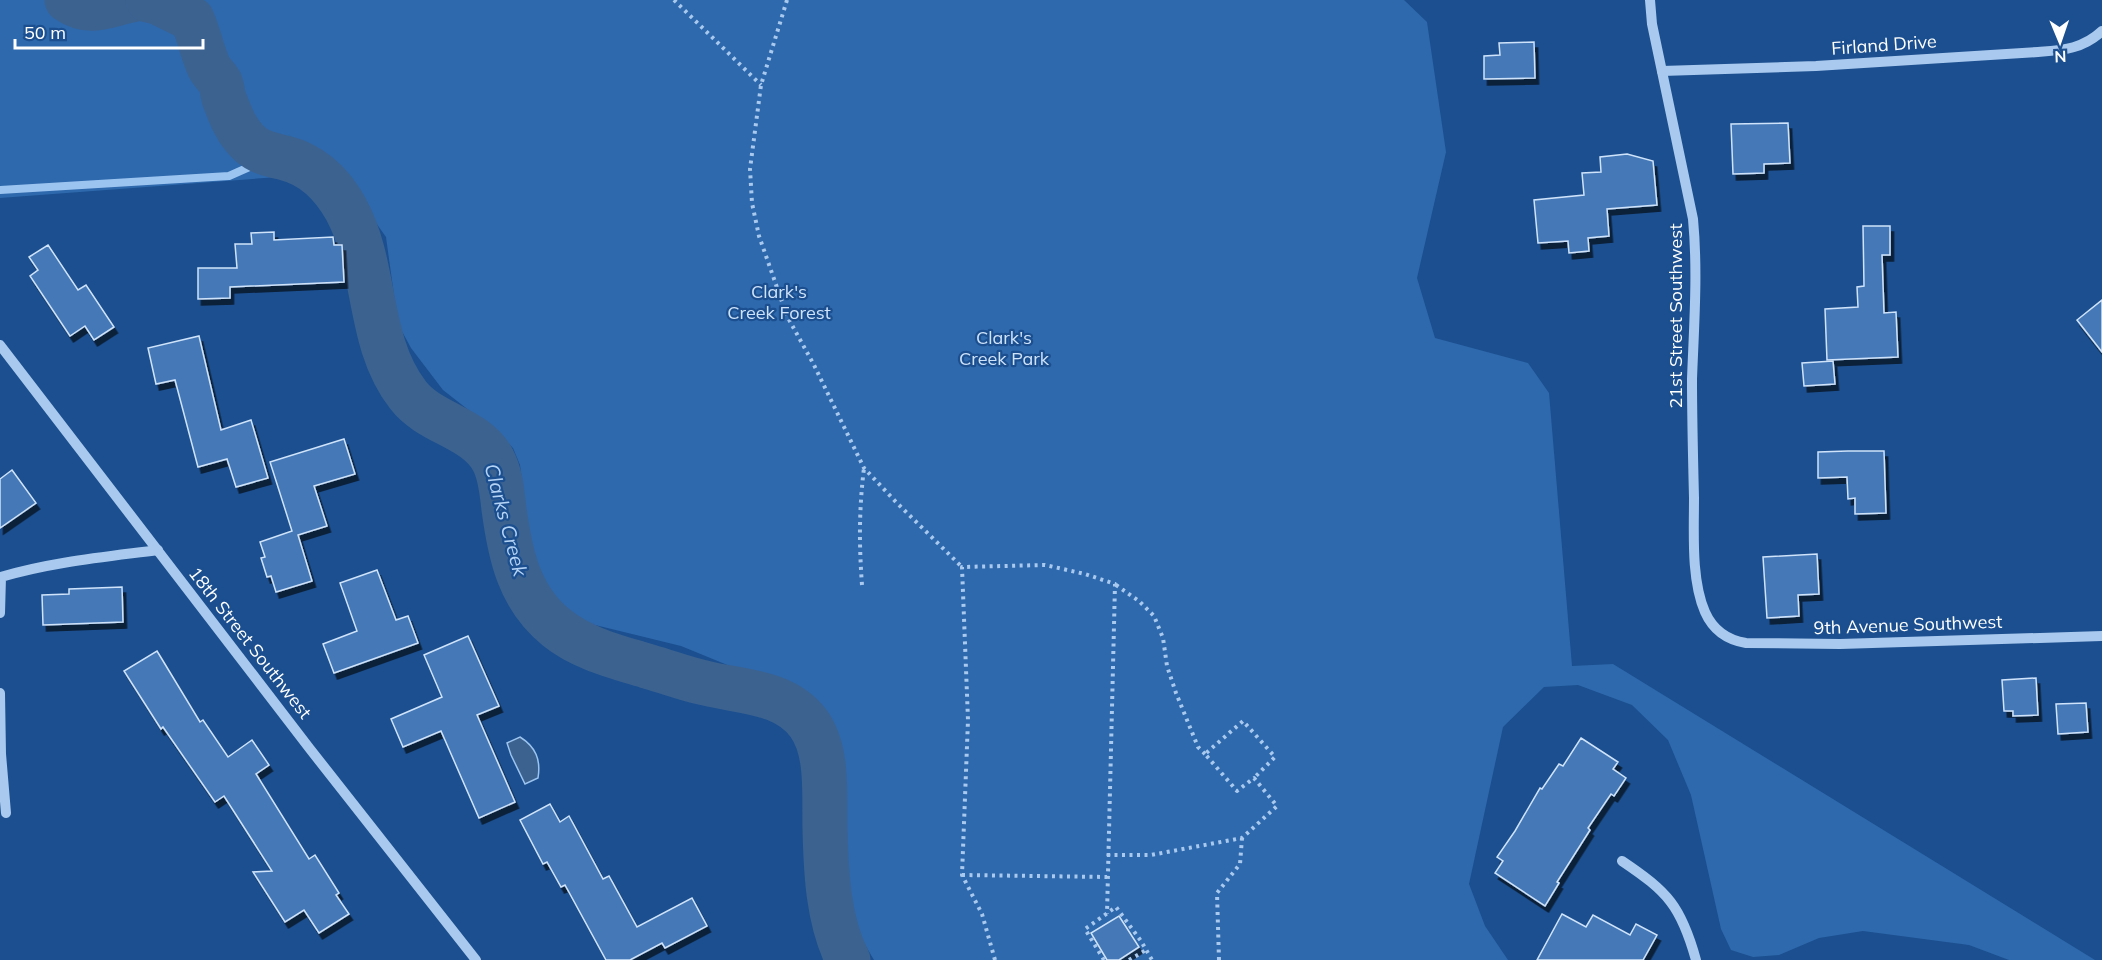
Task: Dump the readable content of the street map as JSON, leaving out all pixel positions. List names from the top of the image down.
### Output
{
  "streets": {
    "street": [
      "Firland Drive",
      "21st Street Southwest",
      "9th Avenue Southwest",
      "18th Street Southwest"
    ]
  },
  "crossings": [
    ["Firland Drive", "21st Street Southwest"],
    ["21st Street Southwest", "9th Avenue Southwest"]
  ],
  "water": ["Clarks Creek"],
  "parks": ["Clark's Creek Forest", "Clark's Creek Park"],
  "scale_bar": "50 m",
  "north": "bottom"
}
